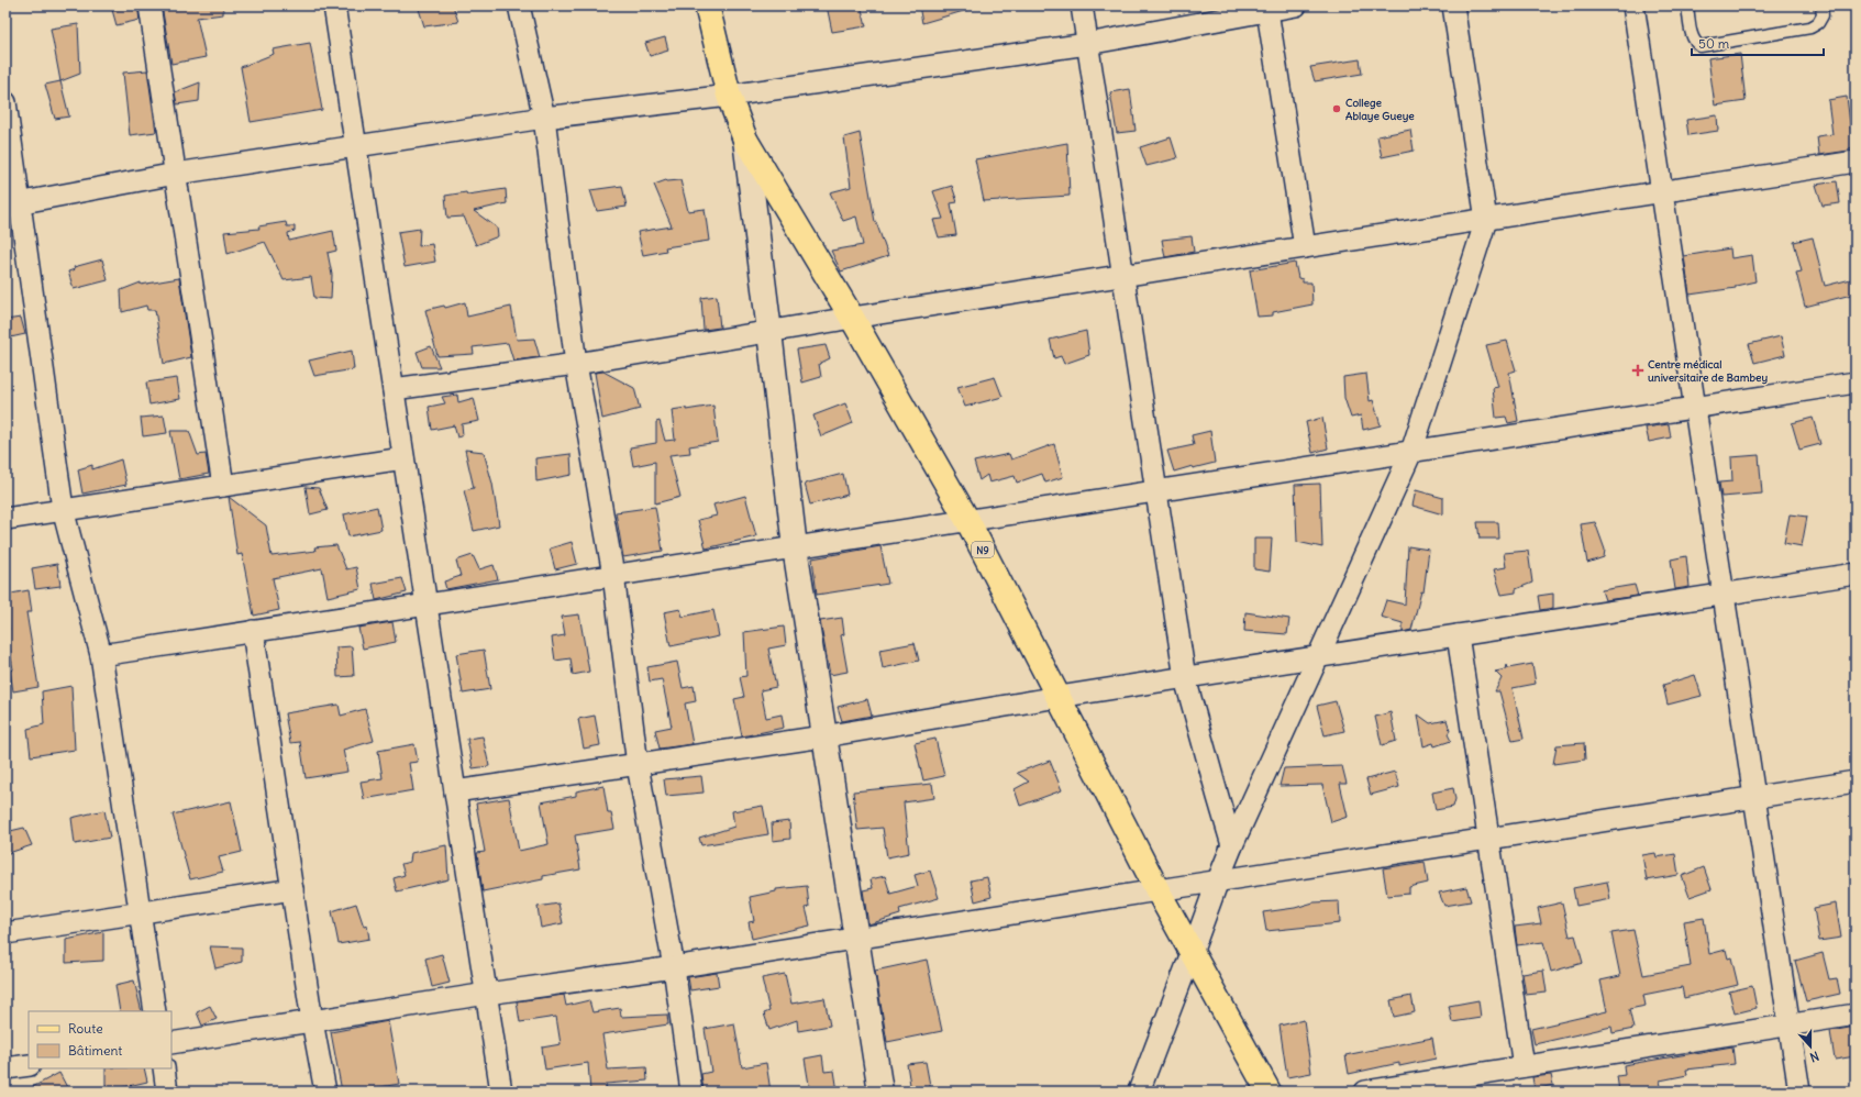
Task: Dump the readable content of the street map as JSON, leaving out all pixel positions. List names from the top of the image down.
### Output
{
  "streets": {
    "main road": ["N9"]
  },
  "places": {
    "other": ["College Ablaye Gueye"],
    "health": ["Centre médical universitaire de Bambey"]
  },
  "legend": ["Route", "Bâtiment"],
  "scale_bar": "50 m",
  "north": "bottom"
}
